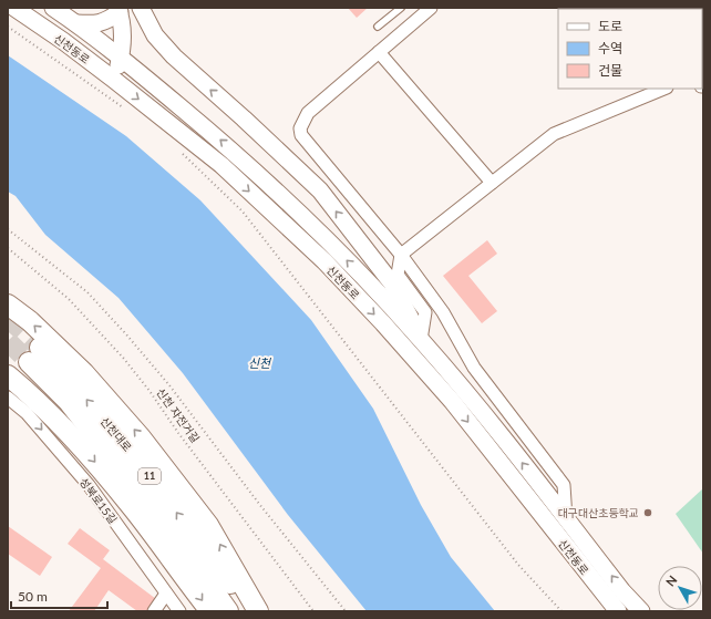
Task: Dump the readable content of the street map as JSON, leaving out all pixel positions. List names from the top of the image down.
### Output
{
  "streets": {
    "highway": ["신천대로", "11"],
    "main road": ["신천동로"],
    "street": ["성북로15길"],
    "path": ["신천 자전거길"]
  },
  "one_way": ["성북로15길"],
  "water": ["신천"],
  "places": ["대구대산초등학교"],
  "legend": ["도로", "수역", "건물"],
  "scale_bar": "50 m",
  "north": "top left"
}
